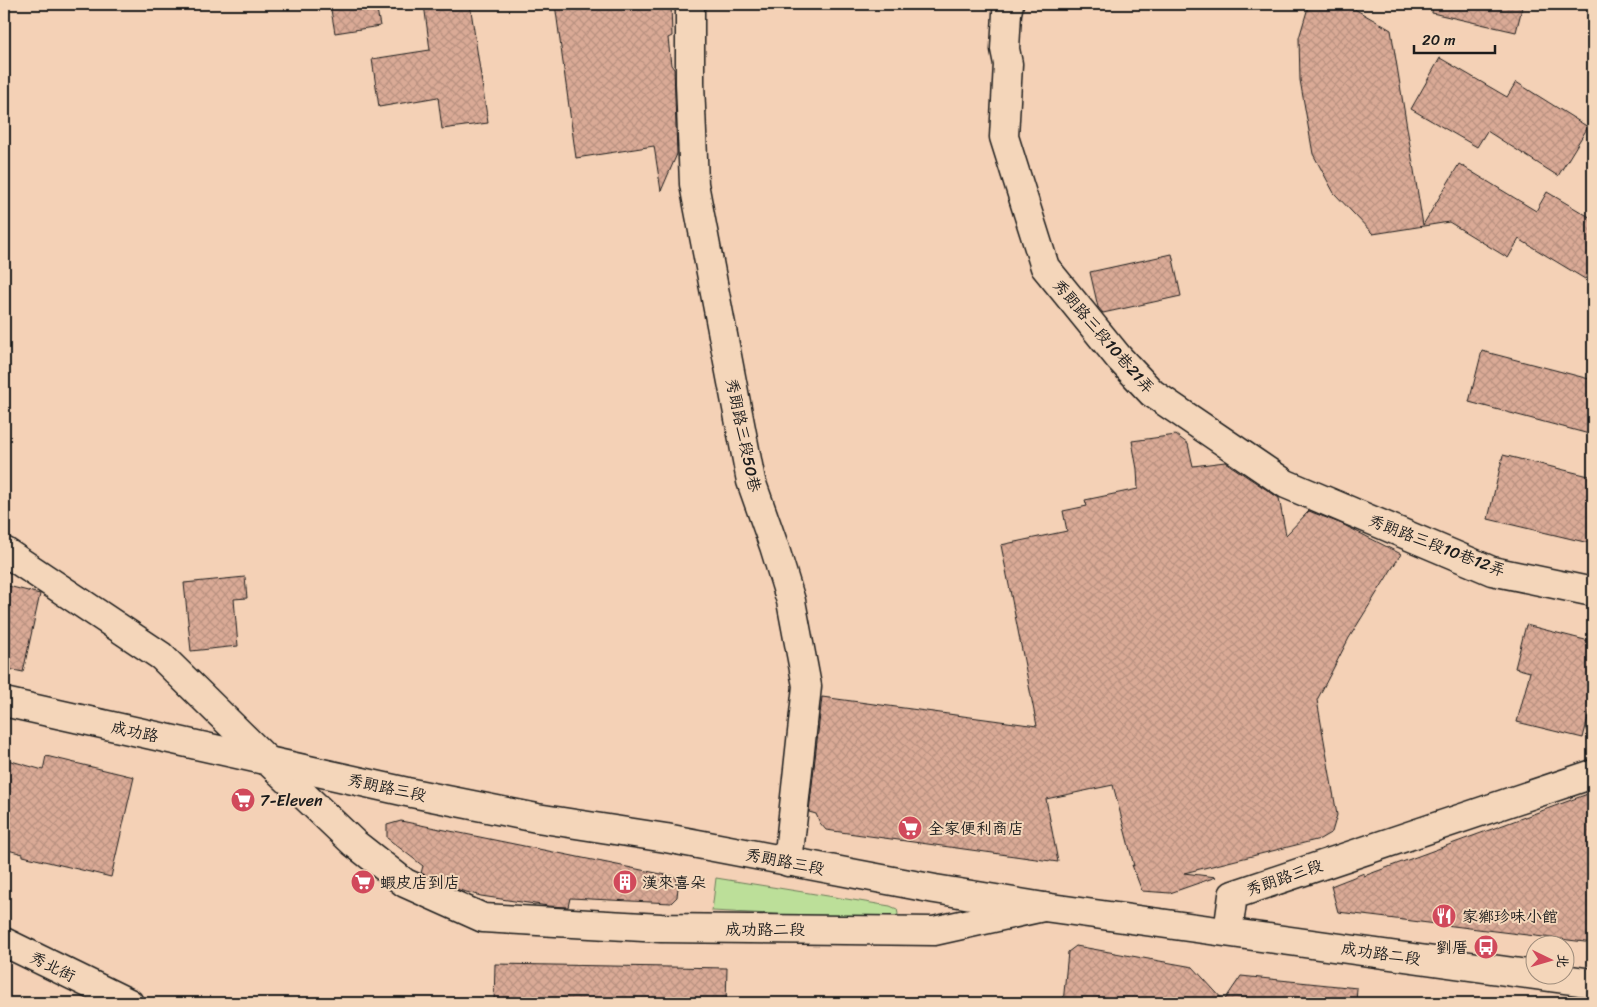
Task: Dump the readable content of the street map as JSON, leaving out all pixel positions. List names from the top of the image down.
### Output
{
  "streets": {
    "street": [
      "秀朗路三段10巷21弄",
      "秀朗路三段50巷",
      "秀朗路三段10巷12弄",
      "成功路",
      "秀朗路三段",
      "成功路二段",
      "秀北街"
    ]
  },
  "crossings": [
    ["秀朗路三段10巷21弄", "秀朗路三段10巷12弄"],
    ["秀朗路三段50巷", "秀朗路三段"],
    ["成功路", "秀朗路三段"],
    ["成功路", "成功路二段"],
    ["秀朗路三段", "成功路二段"]
  ],
  "places": {
    "supermarket": ["7-Eleven", "全家便利商店", "蝦皮店到店"],
    "building": ["漢來喜朵"],
    "restaurant": ["家鄉珍味小館"],
    "bus stop": ["劉厝"]
  },
  "scale_bar": "20 m",
  "north": "right"
}
